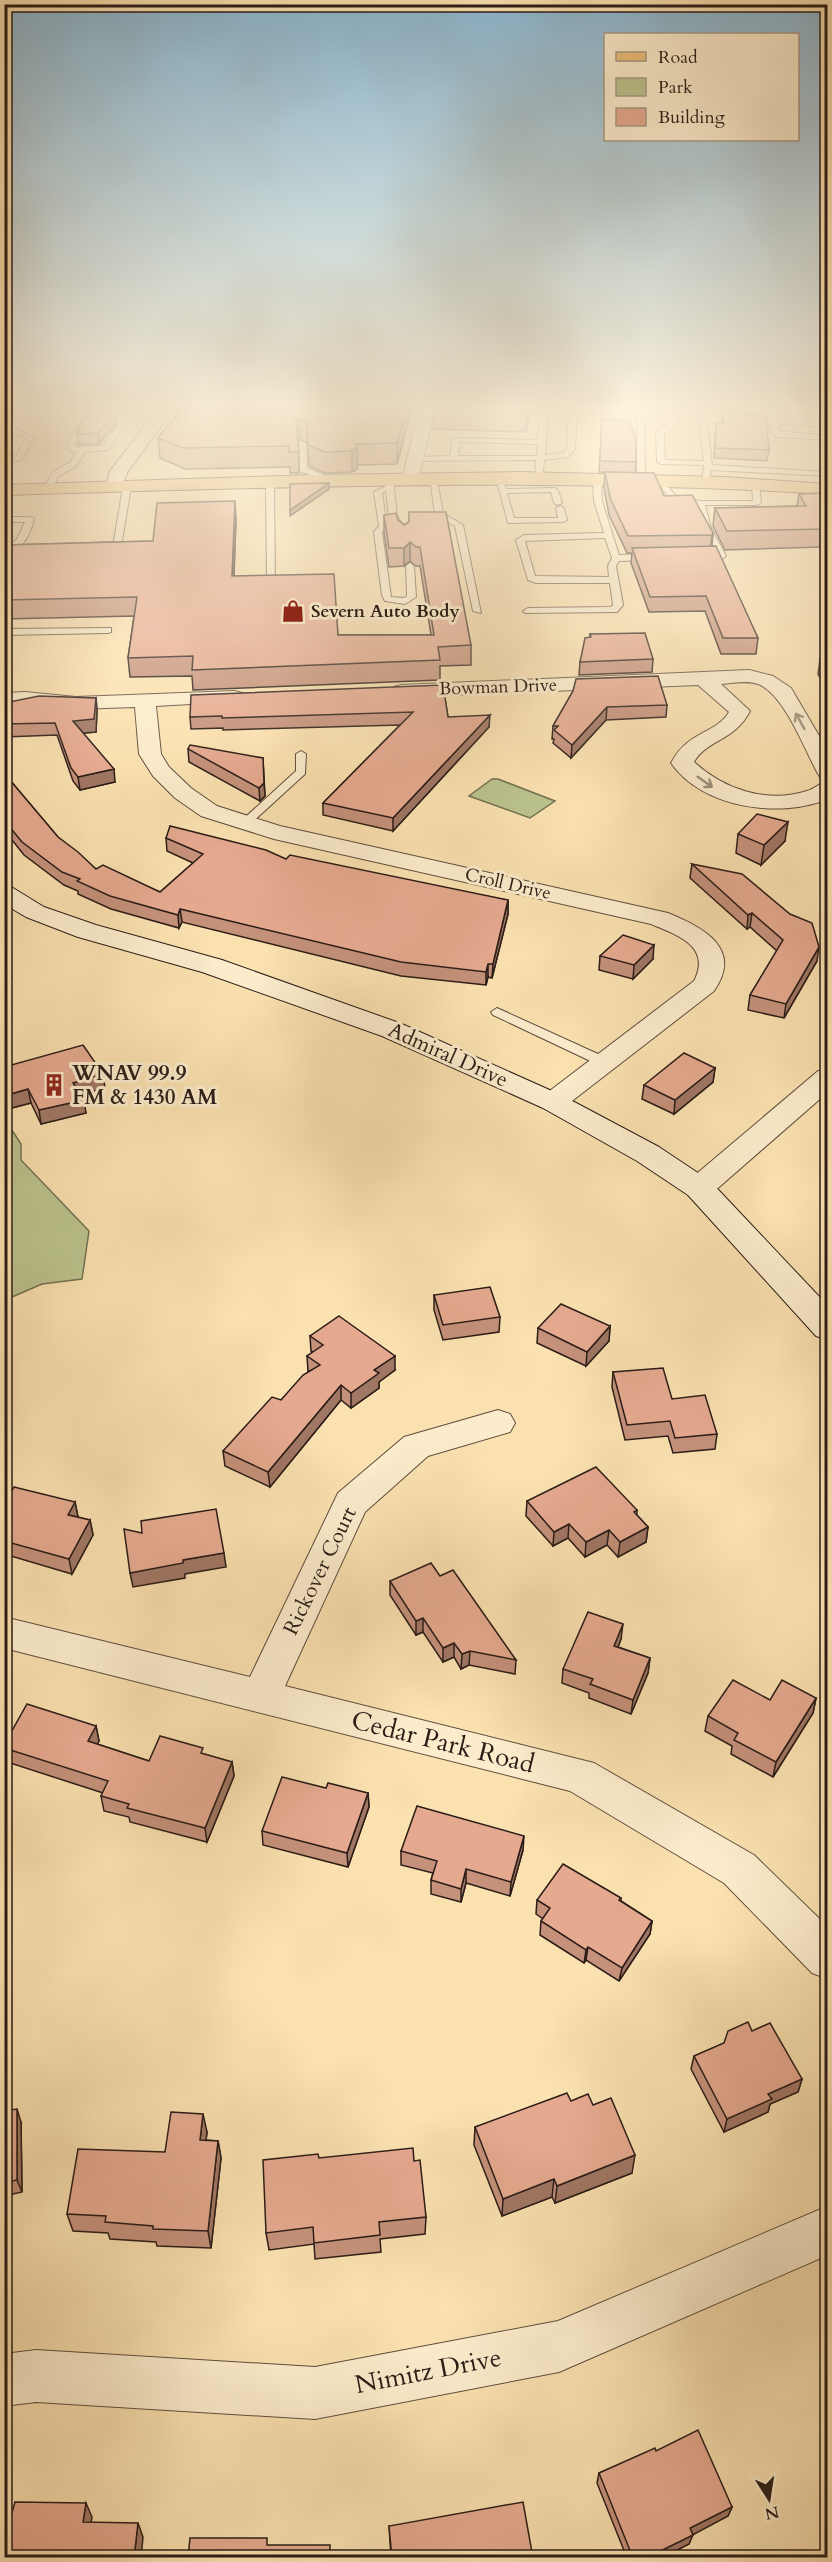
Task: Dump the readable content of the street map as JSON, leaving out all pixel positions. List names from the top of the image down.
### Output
{
  "streets": {
    "street": [
      "Bowman Drive",
      "Croll Drive",
      "Admiral Drive",
      "Rickover Court",
      "Cedar Park Road",
      "Nimitz Drive"
    ]
  },
  "crossings": [
    ["Croll Drive", "Admiral Drive"],
    ["Rickover Court", "Cedar Park Road"]
  ],
  "places": {
    "shop": ["Severn Auto Body"],
    "building": ["WNAV 99.9 FM & 1430 AM"]
  },
  "legend": ["Road", "Park", "Building"],
  "north": "bottom"
}
